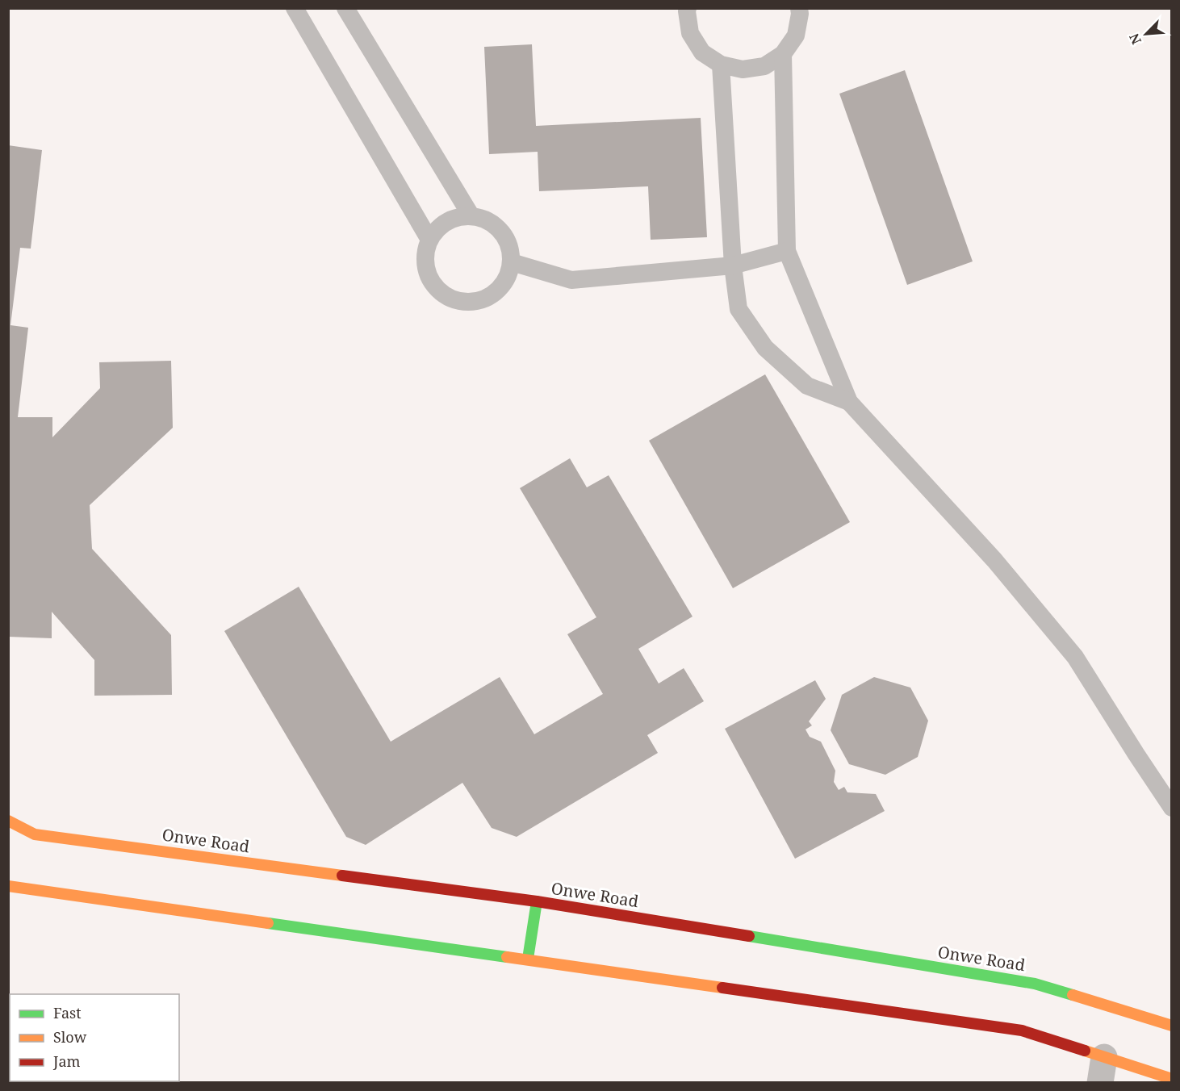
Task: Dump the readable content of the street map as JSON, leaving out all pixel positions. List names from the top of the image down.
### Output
{
  "streets": {
    "main road": ["Onwe Road"]
  },
  "legend": ["Fast", "Slow", "Jam"],
  "north": "bottom left"
}
